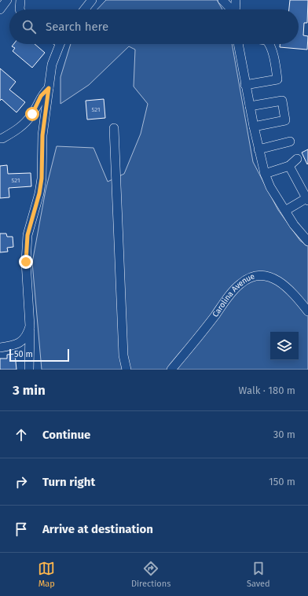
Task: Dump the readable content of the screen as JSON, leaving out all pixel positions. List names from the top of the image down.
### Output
{
  "streets": {
    "street": ["Carolina Avenue"]
  },
  "house_numbers": ["521", "521"],
  "scale_bar": "50 m",
  "page": {
    "search": "Search here",
    "scale": "50 m",
    "heading": ["3 min", "Walk · 180 m"],
    "list": [
      ["Continue", "30 m"],
      ["Turn right", "150 m"],
      "Arrive at destination"
    ],
    "nav": ["Map", "Directions", "Saved"]
  }
}
